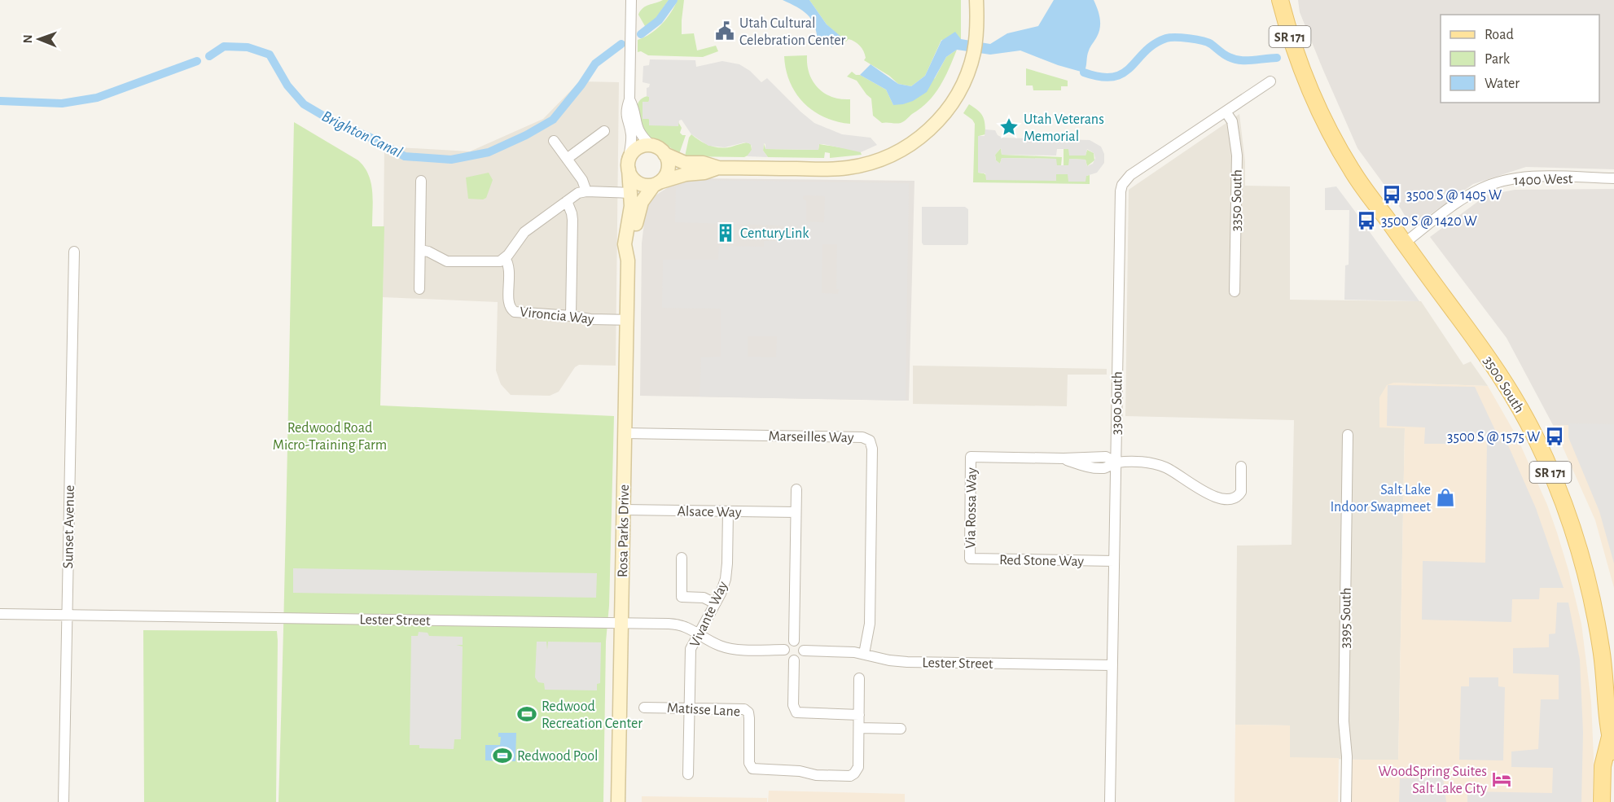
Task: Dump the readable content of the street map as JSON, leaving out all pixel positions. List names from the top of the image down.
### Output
{
  "streets": {
    "main road": ["SR 171", "3500 South"],
    "street": [
      "1400 West",
      "3350 South",
      "Vironcia Way",
      "3300 South",
      "Marseilles Way",
      "Via Rossa Way",
      "Alsace Way",
      "Sunset Avenue",
      "Rosa Parks Drive",
      "Red Stone Way",
      "Vivante Way",
      "3395 South",
      "Lester Street",
      "Matisse Lane"
    ]
  },
  "crossings": [
    ["1400 West", "3500 South"],
    ["3350 South", "3300 South"],
    ["Vironcia Way", "Rosa Parks Drive"],
    ["3300 South", "Via Rossa Way"],
    ["3300 South", "Red Stone Way"],
    ["3300 South", "Lester Street"],
    ["Marseilles Way", "Rosa Parks Drive"],
    ["Marseilles Way", "Lester Street"],
    ["Via Rossa Way", "Red Stone Way"],
    ["Alsace Way", "Rosa Parks Drive"],
    ["Alsace Way", "Vivante Way"],
    ["Sunset Avenue", "Lester Street"],
    ["Rosa Parks Drive", "Lester Street"],
    ["Vivante Way", "Lester Street"],
    ["Vivante Way", "Matisse Lane"]
  ],
  "water": ["Brighton Canal"],
  "parks": ["Redwood Road Micro-Training Farm"],
  "places": {
    "public building": ["Utah Cultural Celebration Center"],
    "place": ["Utah Veterans Memorial"],
    "bus stop": ["3500 S @ 1405 W", "3500 S @ 1420 W", "3500 S @ 1575 W"],
    "building": ["CenturyLink"],
    "shop": ["Salt Lake Indoor Swapmeet"],
    "sports": ["Redwood Recreation Center", "Redwood Pool"],
    "hotel": ["WoodSpring Suites Salt Lake City"]
  },
  "legend": ["Road", "Park", "Water"],
  "north": "left"
}
